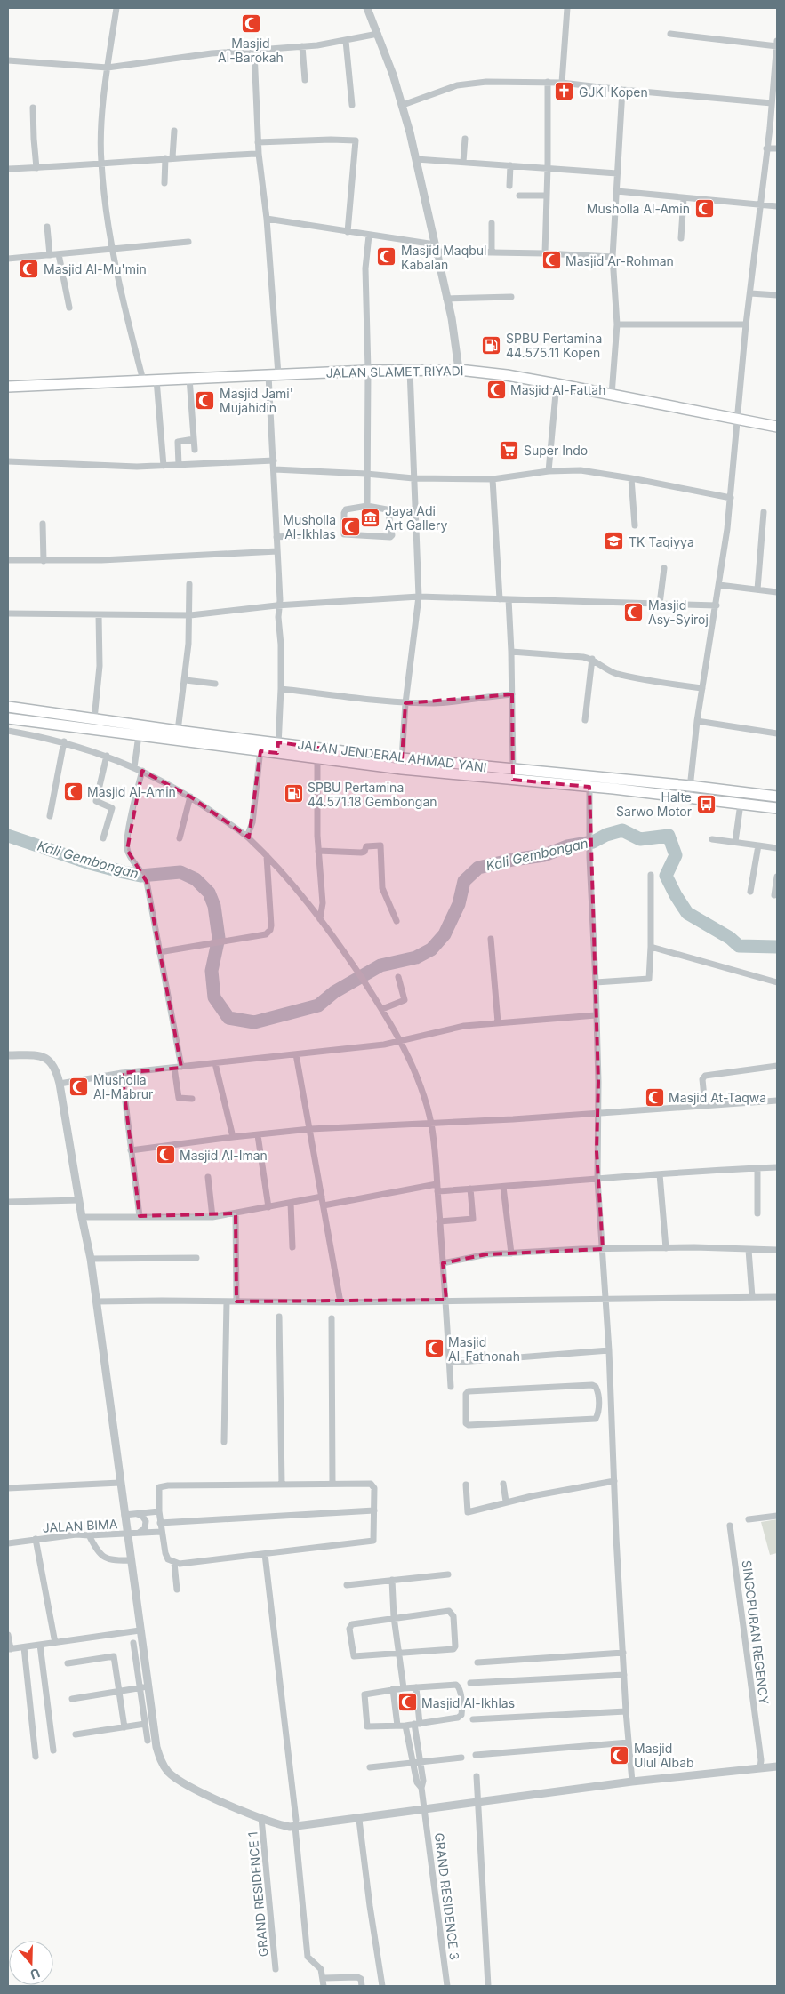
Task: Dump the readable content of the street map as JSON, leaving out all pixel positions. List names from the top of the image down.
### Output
{
  "streets": {
    "main road": ["JALAN SLAMET RIYADI", "JALAN JENDERAL AHMAD YANI"],
    "street": [
      "JALAN BIMA",
      "SINGOPURAN REGENCY",
      "GRAND RESIDENCE 1",
      "GRAND RESIDENCE 3"
    ]
  },
  "water": ["Kali Gembongan"],
  "places": {
    "mosque": [
      "Masjid Al-Barokah",
      "Musholla Al-Amin",
      "Masjid Maqbul Kabalan",
      "Masjid Ar-Rohman",
      "Masjid Al-Mu'min",
      "Masjid Al-Fattah",
      "Masjid Jami' Mujahidin",
      "Musholla Al-Ikhlas",
      "Masjid Asy-Syiroj",
      "Masjid Al-Amin",
      "Musholla Al-Mabrur",
      "Masjid At-Taqwa",
      "Masjid Al-Iman",
      "Masjid Al-Fathonah",
      "Masjid Al-Ikhlas",
      "Masjid Ulul Albab"
    ],
    "church": ["GJKI Kopen"],
    "fuel station": ["SPBU Pertamina 44.575.11 Kopen", "SPBU Pertamina 44.571.18 Gembongan"],
    "supermarket": ["Super Indo"],
    "museum": ["Jaya Adi Art Gallery"],
    "school or university": ["TK Taqiyya"],
    "bus stop": ["Halte Sarwo Motor"]
  },
  "north": "bottom"
}
